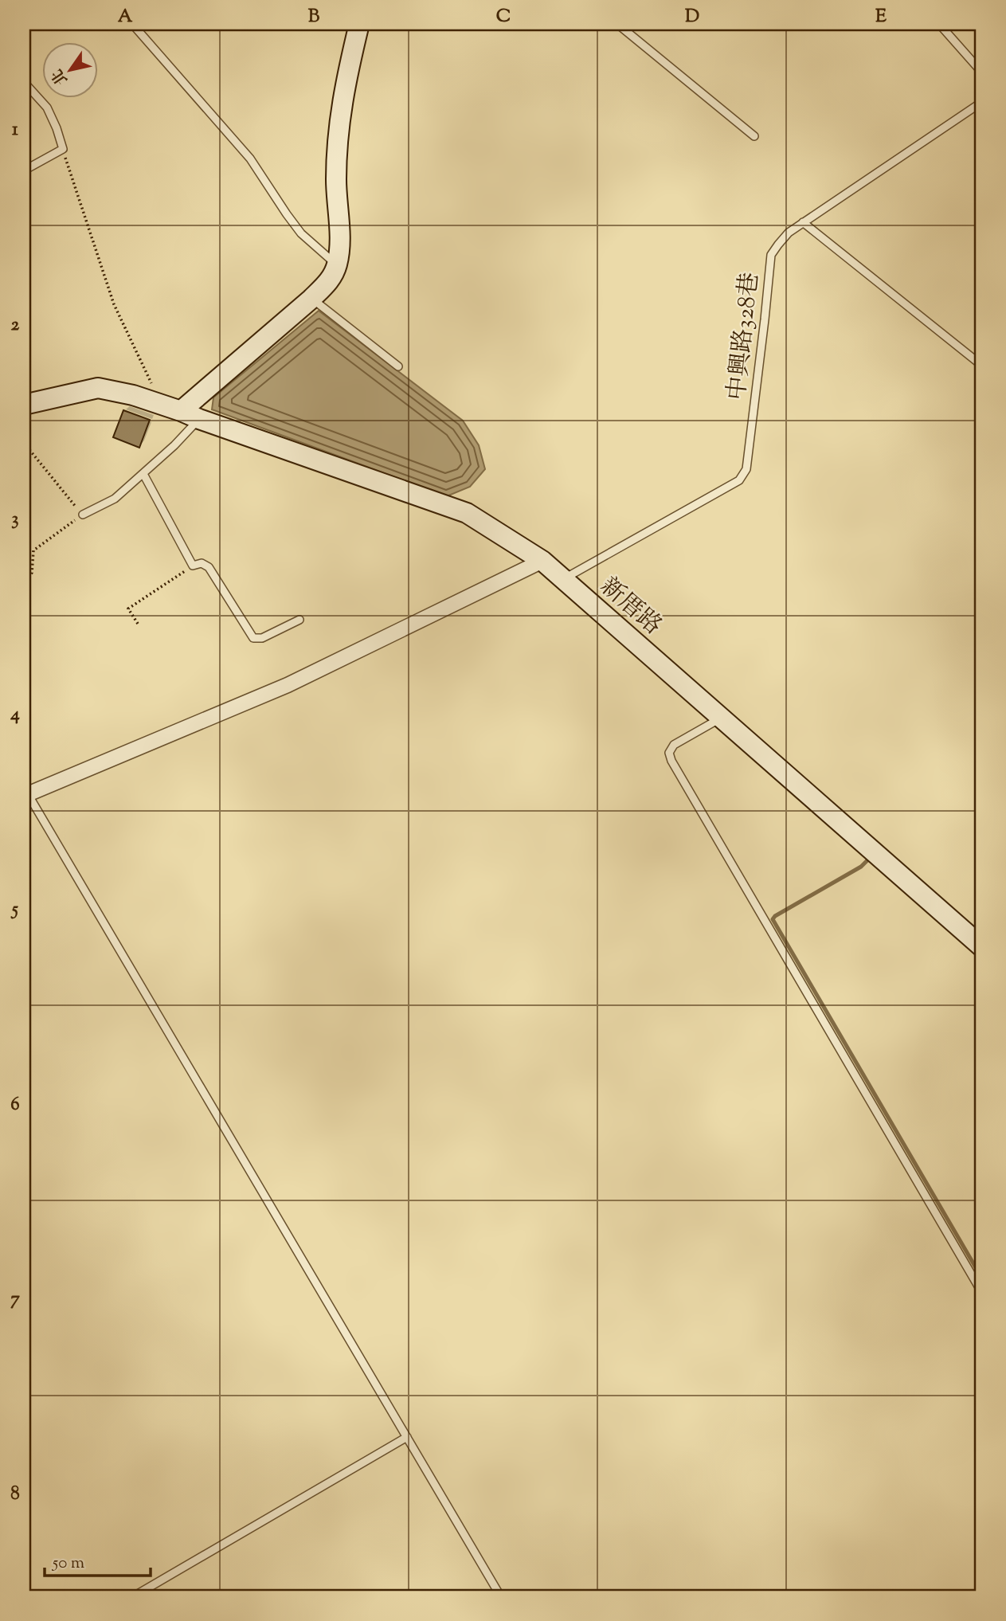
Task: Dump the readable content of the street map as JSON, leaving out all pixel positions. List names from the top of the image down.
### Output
{
  "streets": {
    "street": ["新厝路"],
    "lane": ["中興路328巷"]
  },
  "crossings": [
    ["中興路328巷", "新厝路"]
  ],
  "scale_bar": "50 m",
  "north": "bottom left",
  "grid": {
    "columns": [
      "A",
      "B",
      "C",
      "D",
      "E"
    ],
    "rows": [
      "1",
      "2",
      "3",
      "4",
      "5",
      "6",
      "7",
      "8"
    ]
  }
}
